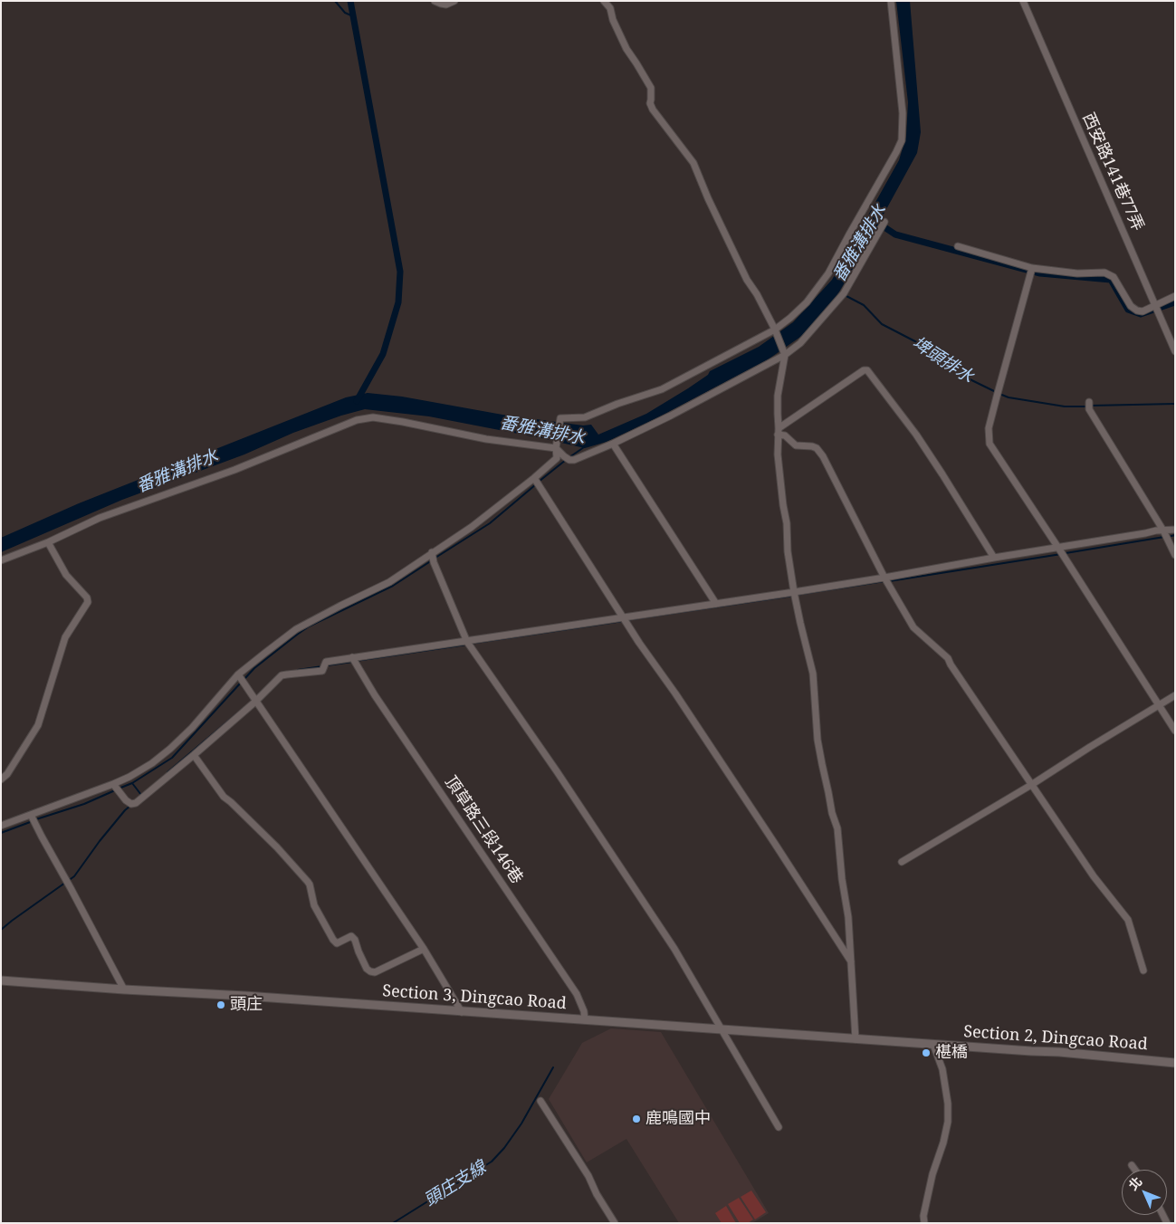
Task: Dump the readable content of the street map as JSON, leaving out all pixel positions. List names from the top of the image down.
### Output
{
  "streets": {
    "street": [
      "西安路141巷77弄",
      "頂草路三段146巷",
      "Section 3, Dingcao Road",
      "Section 2, Dingcao Road"
    ]
  },
  "crossings": [
    ["頂草路三段146巷", "Section 3, Dingcao Road"],
    ["Section 3, Dingcao Road", "Section 2, Dingcao Road"]
  ],
  "water": ["番雅溝排水", "埤頭排水", "頭庄支線"],
  "places": ["頭庄", "椹橋", "鹿鳴國中"],
  "north": "top left"
}
